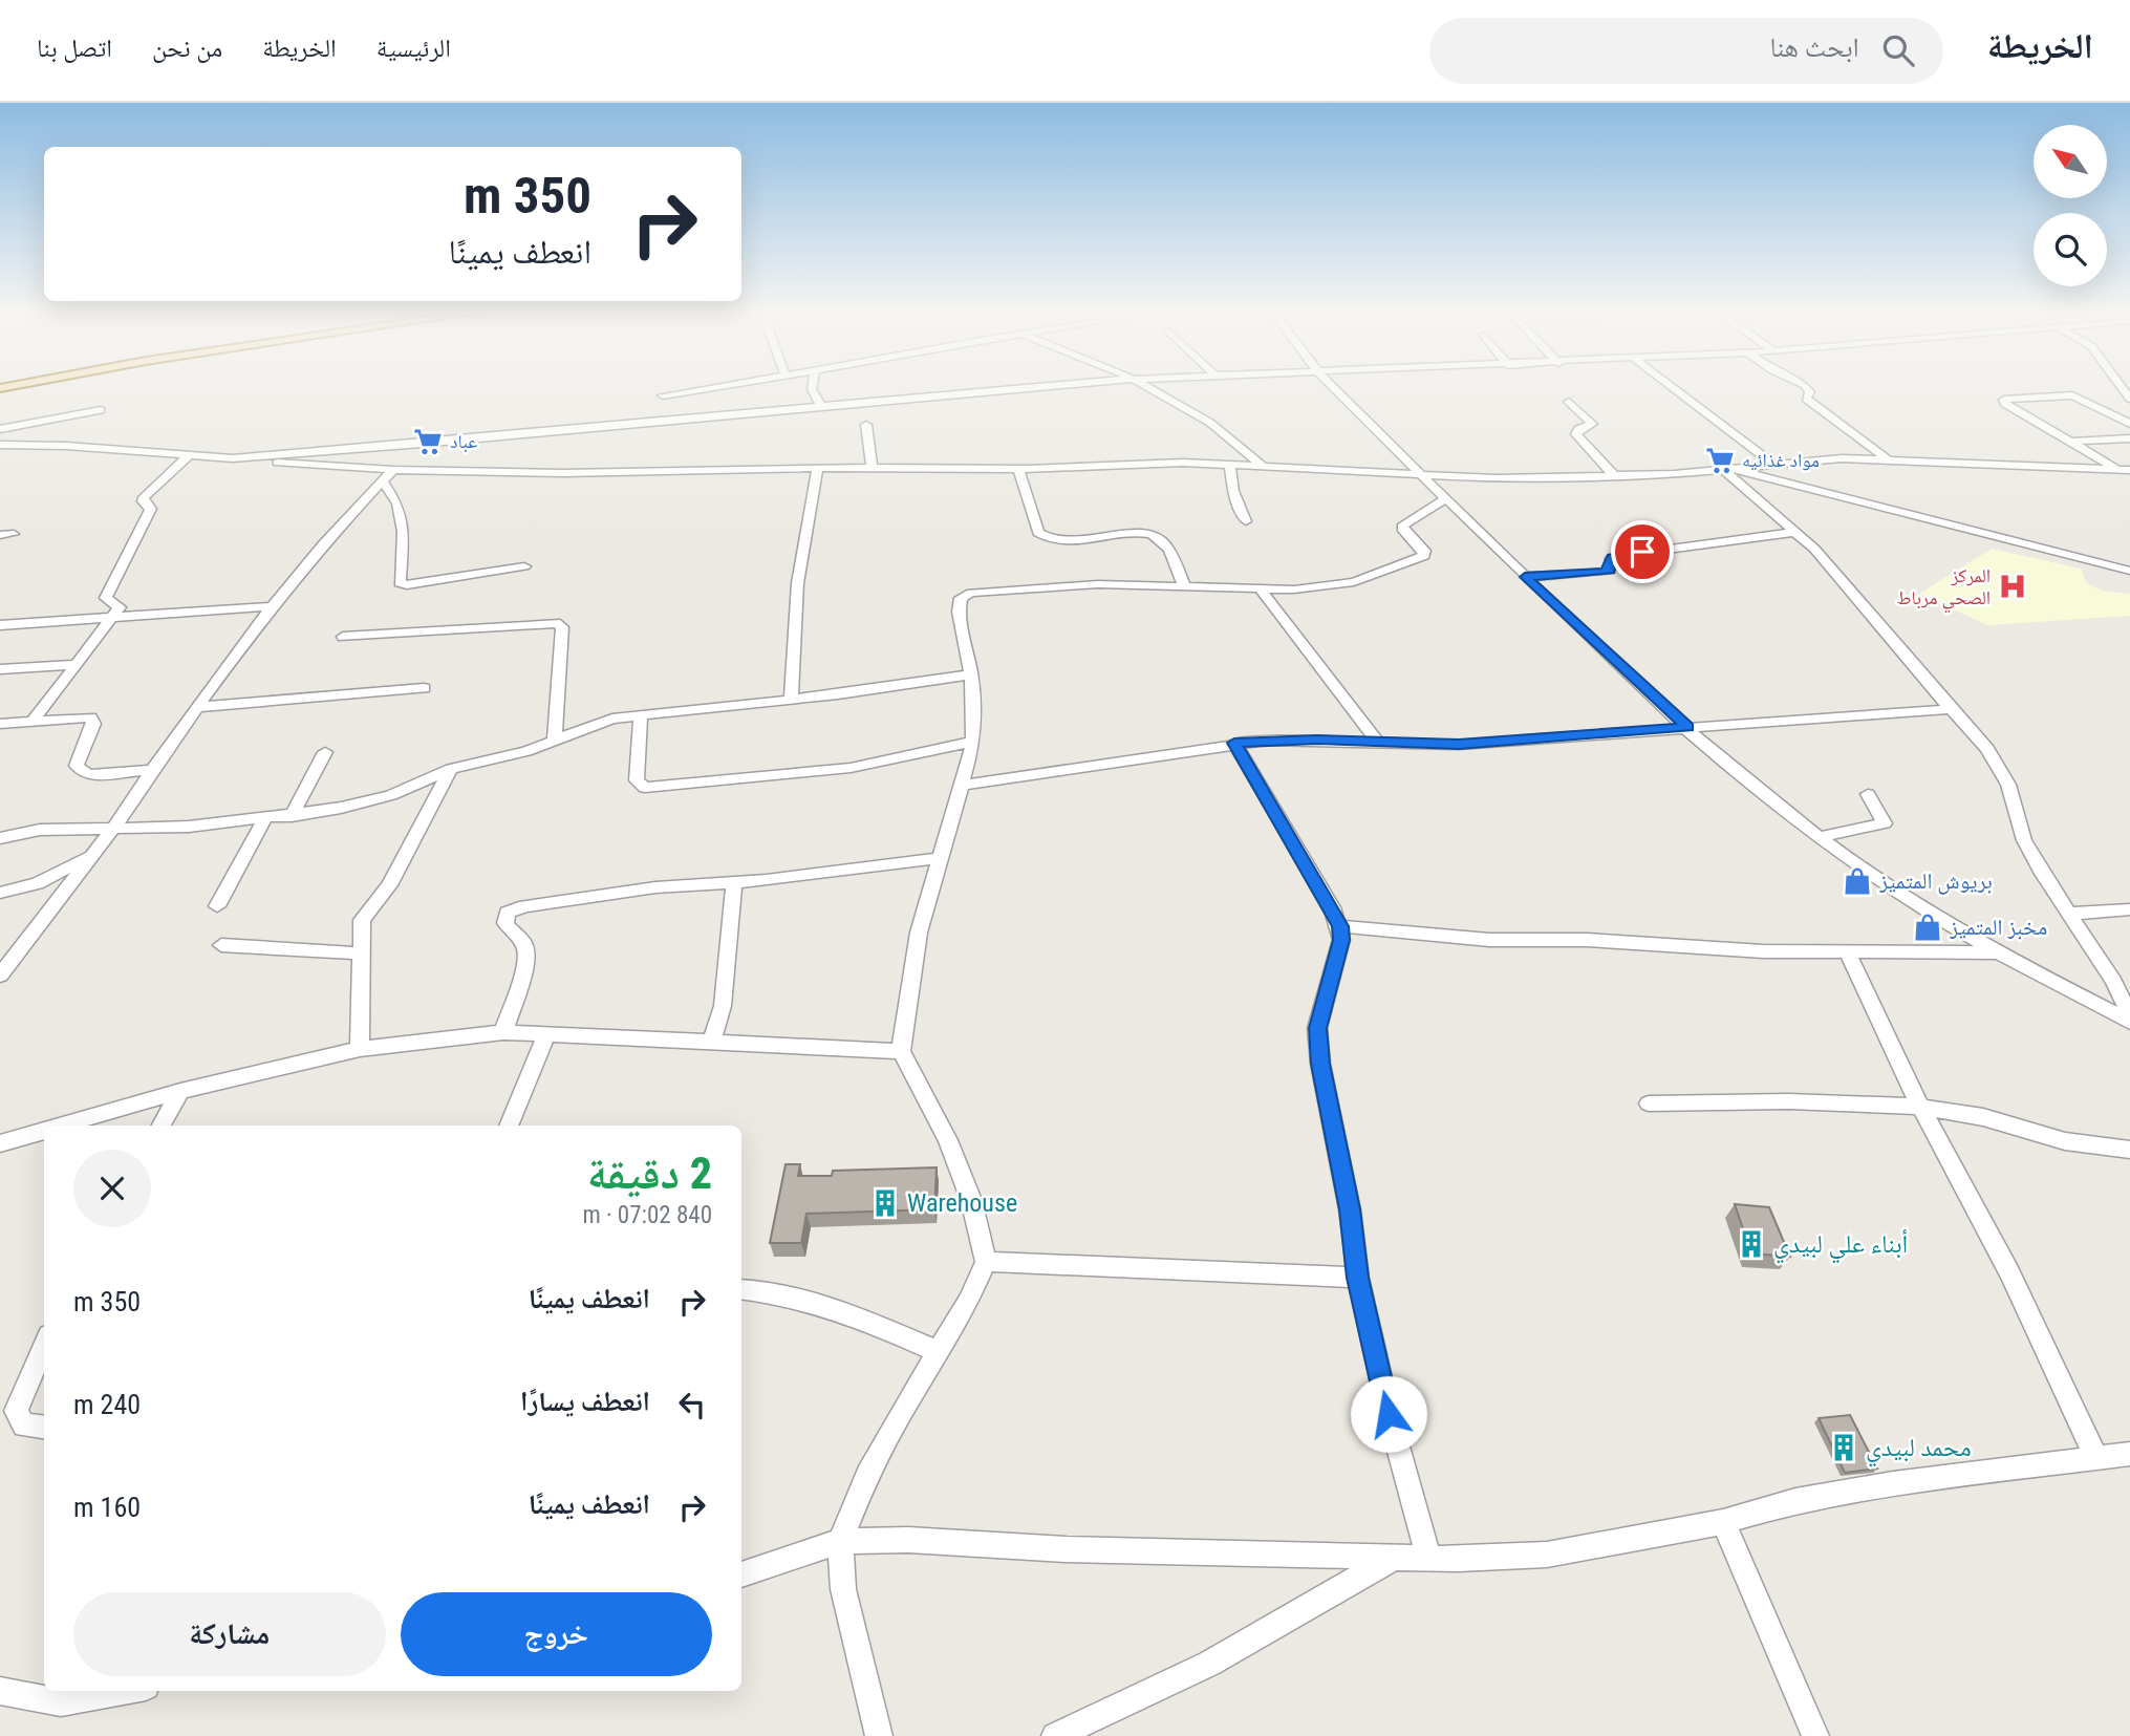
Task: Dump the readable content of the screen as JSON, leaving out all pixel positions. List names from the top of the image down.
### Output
{
  "places": {
    "supermarket": ["عباد", "مواد غذائيه"],
    "hospital": ["المركز الصحي مرباط"],
    "shop": ["بريوش المتميز", "مخبز المتميز"],
    "building": ["Warehouse", "أبناء علي لبيدي", "محمد لبيدي"]
  },
  "north": "top left",
  "page": {
    "header": "الخريطة",
    "search": "ابحث هنا",
    "nav": [
      "الرئيسية",
      "الخريطة",
      "من نحن",
      "اتصل بنا"
    ],
    "turn": ["350 m", "انعطف يمينًا"],
    "heading": ["2 دقيقة", "840 m · 07:02"],
    "list": [
      {
        "name": "انعطف يمينًا",
        "value": "350 m"
      },
      {
        "name": "انعطف يسارًا",
        "value": "240 m"
      },
      {
        "name": "انعطف يمينًا",
        "value": "160 m"
      }
    ],
    "buttons": ["خروج", "مشاركة"]
  }
}
